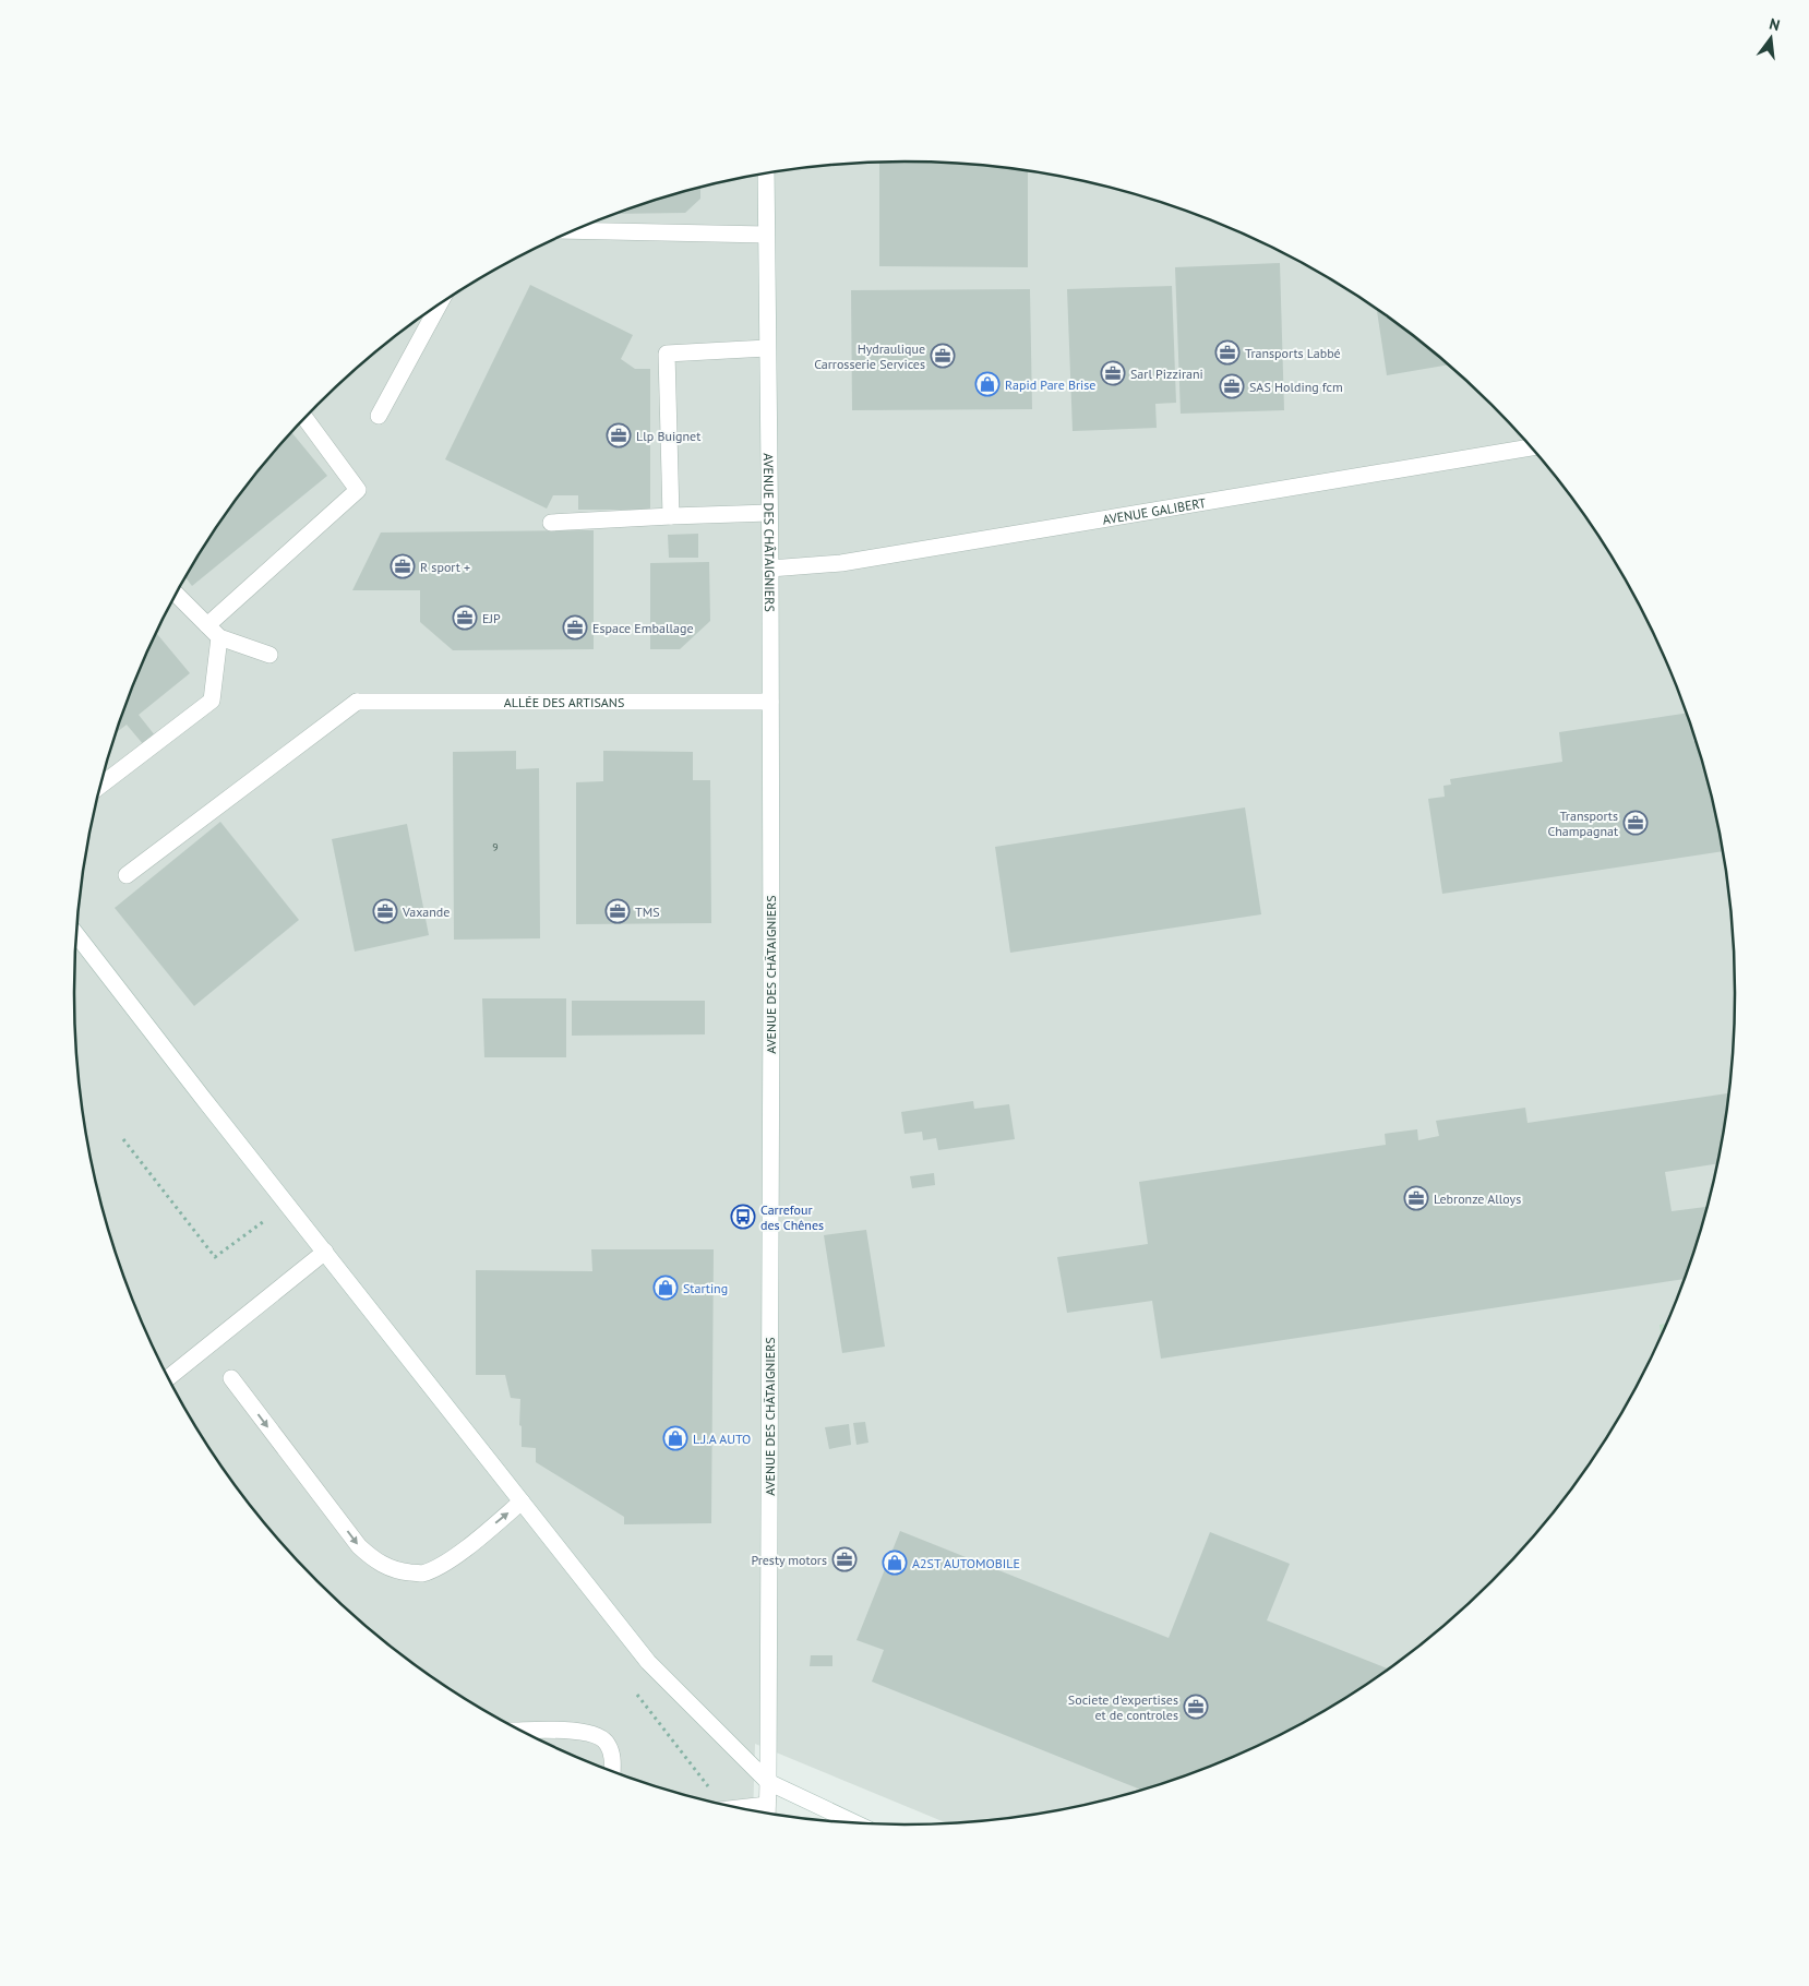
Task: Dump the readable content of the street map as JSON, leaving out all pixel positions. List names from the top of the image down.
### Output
{
  "streets": {
    "street": ["AVENUE GALIBERT", "AVENUE DES CHÂTAIGNIERS", "ALLÉE DES ARTISANS"]
  },
  "crossings": [
    ["AVENUE GALIBERT", "AVENUE DES CHÂTAIGNIERS"],
    ["AVENUE DES CHÂTAIGNIERS", "ALLÉE DES ARTISANS"]
  ],
  "places": {
    "office": [
      "Transports Labbé",
      "Hydraulique Carrosserie Services",
      "Sarl Pizzirani",
      "SAS Holding fcm",
      "Llp Buignet",
      "R sport +",
      "EJP",
      "Espace Emballage",
      "Transports Champagnat",
      "Vaxande",
      "TMS",
      "Lebronze Alloys",
      "Presty motors",
      "Societe d'expertises et de controles"
    ],
    "shop": [
      "Rapid Pare Brise",
      "Starting",
      "L.J.A AUTO",
      "A2ST AUTOMOBILE"
    ],
    "bus stop": ["Carrefour des Chênes"]
  },
  "house_numbers": ["9"],
  "north": "top"
}
